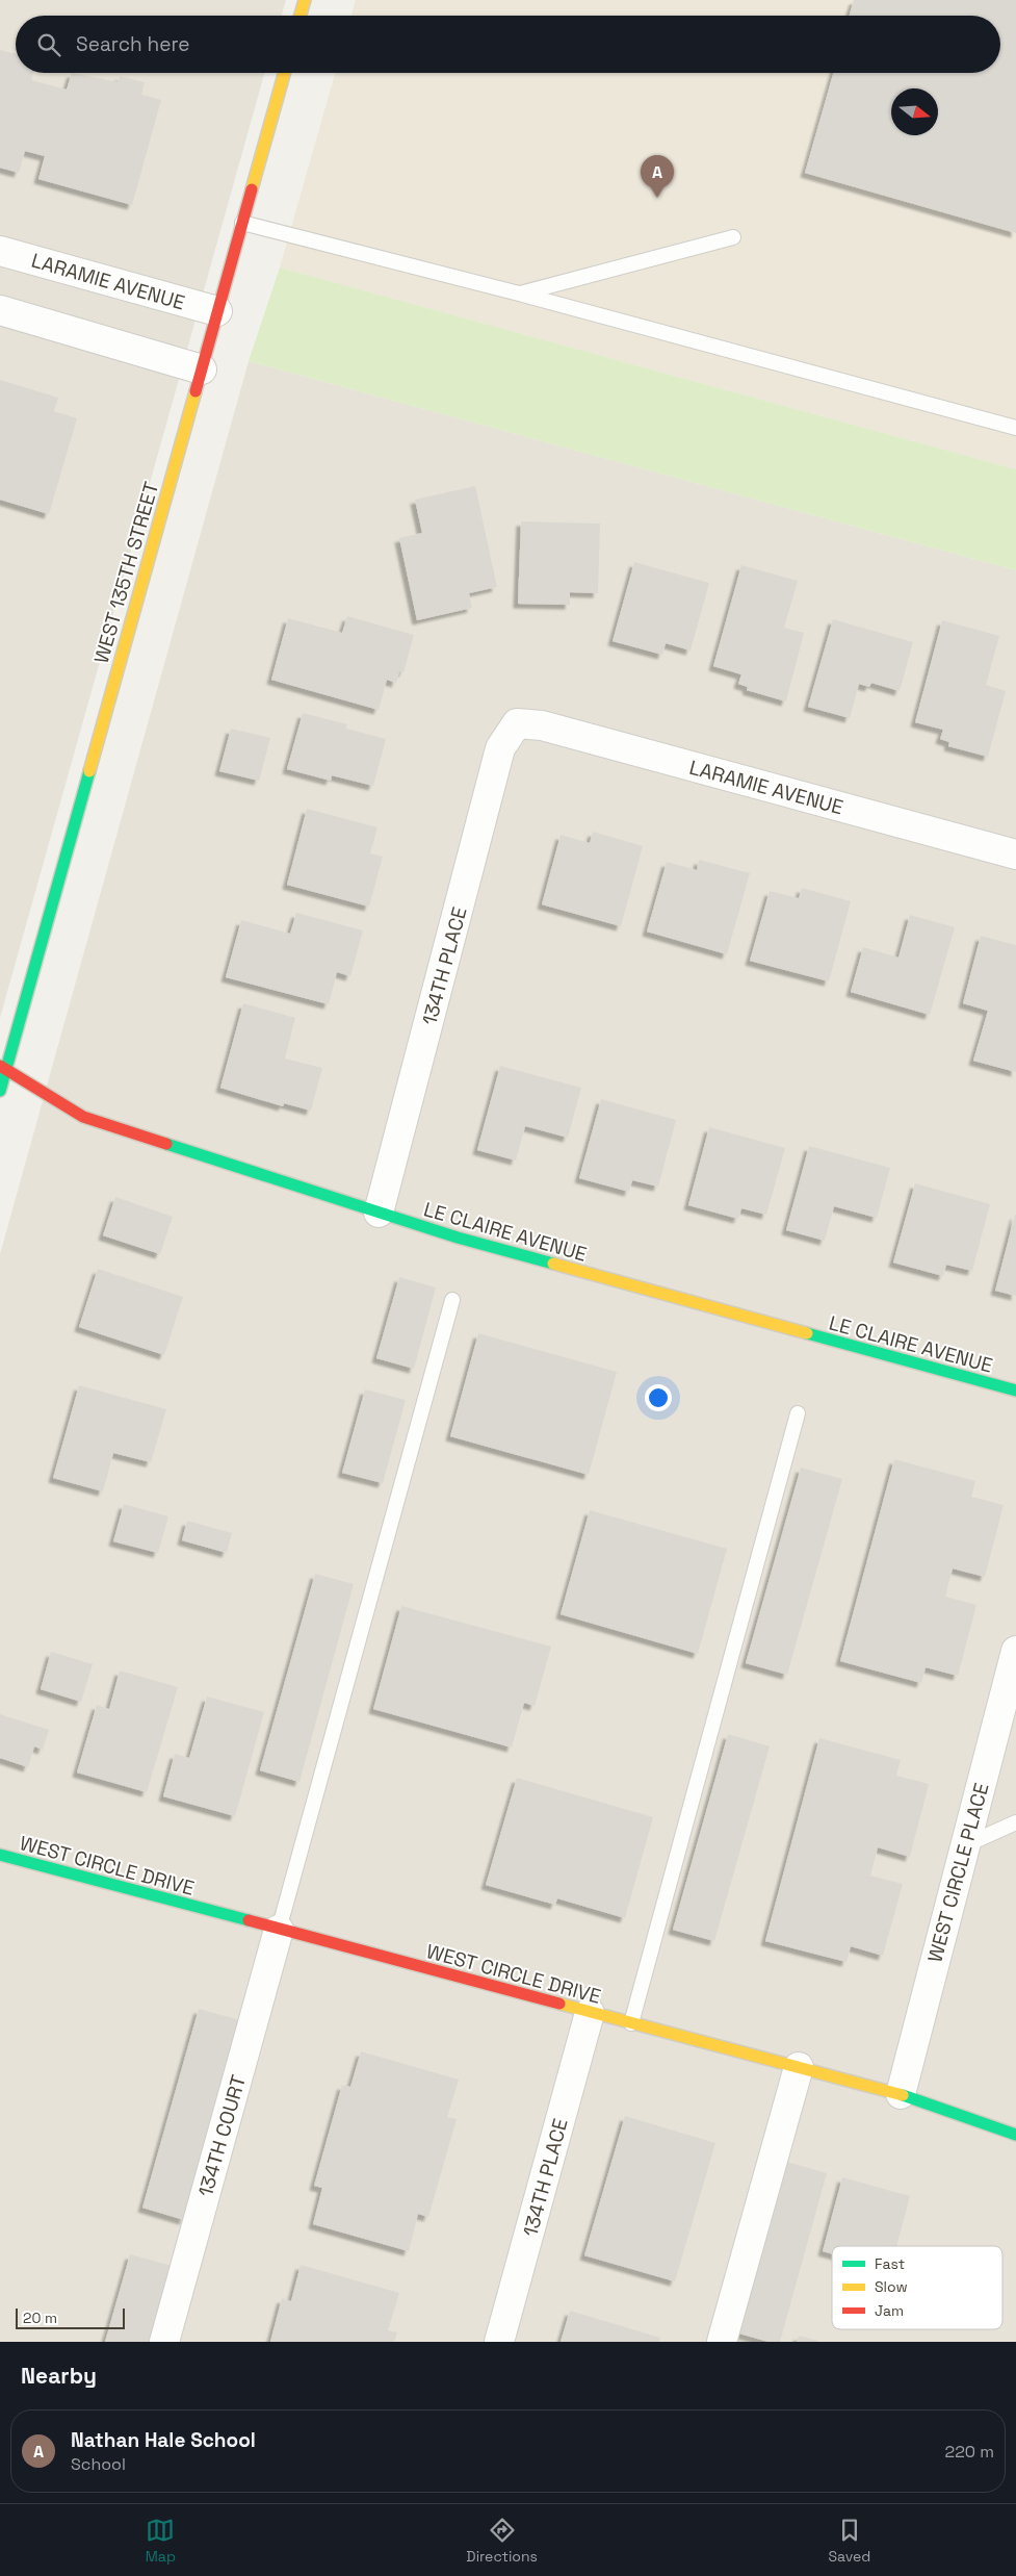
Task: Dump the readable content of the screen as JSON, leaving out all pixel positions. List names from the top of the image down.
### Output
{
  "streets": {
    "street": [
      "LARAMIE AVENUE",
      "WEST 135TH STREET",
      "134TH PLACE",
      "LE CLAIRE AVENUE",
      "WEST CIRCLE DRIVE",
      "WEST CIRCLE PLACE",
      "134TH COURT"
    ]
  },
  "crossings": [
    ["LARAMIE AVENUE", "WEST 135TH STREET"],
    ["LARAMIE AVENUE", "134TH PLACE"],
    ["WEST 135TH STREET", "LE CLAIRE AVENUE"],
    ["134TH PLACE", "LE CLAIRE AVENUE"],
    ["134TH PLACE", "WEST CIRCLE DRIVE"],
    ["WEST CIRCLE DRIVE", "WEST CIRCLE PLACE"],
    ["WEST CIRCLE DRIVE", "134TH COURT"]
  ],
  "legend": ["Fast", "Slow", "Jam"],
  "scale_bar": "20 m",
  "north": "right",
  "page": {
    "search": "Search here",
    "pins": "A",
    "scale": "20 m",
    "heading": "Nearby",
    "list": [
      {
        "mark": "A",
        "name": "Nathan Hale School",
        "note": "School",
        "value": "220 m"
      }
    ],
    "nav": ["Map", "Directions", "Saved"]
  }
}
